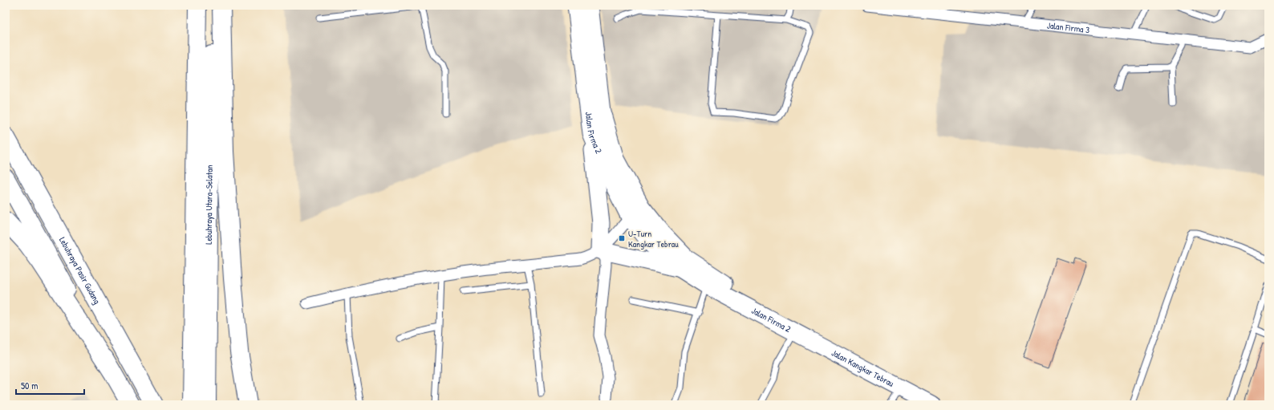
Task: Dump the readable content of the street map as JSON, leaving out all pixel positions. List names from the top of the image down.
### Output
{
  "streets": {
    "highway": ["Lebuhraya Utara–Selatan", "Lebuhraya Pasir Gudang"],
    "main road": ["Jalan Firma 2", "Jalan Kangkar Tebrau"],
    "street": ["Jalan Firma 3"]
  },
  "crossings": [
    ["Jalan Firma 2", "Jalan Kangkar Tebrau"]
  ],
  "places": {
    "transit": ["U-Turn Kangkar Tebrau"]
  },
  "scale_bar": "50 m"
}
